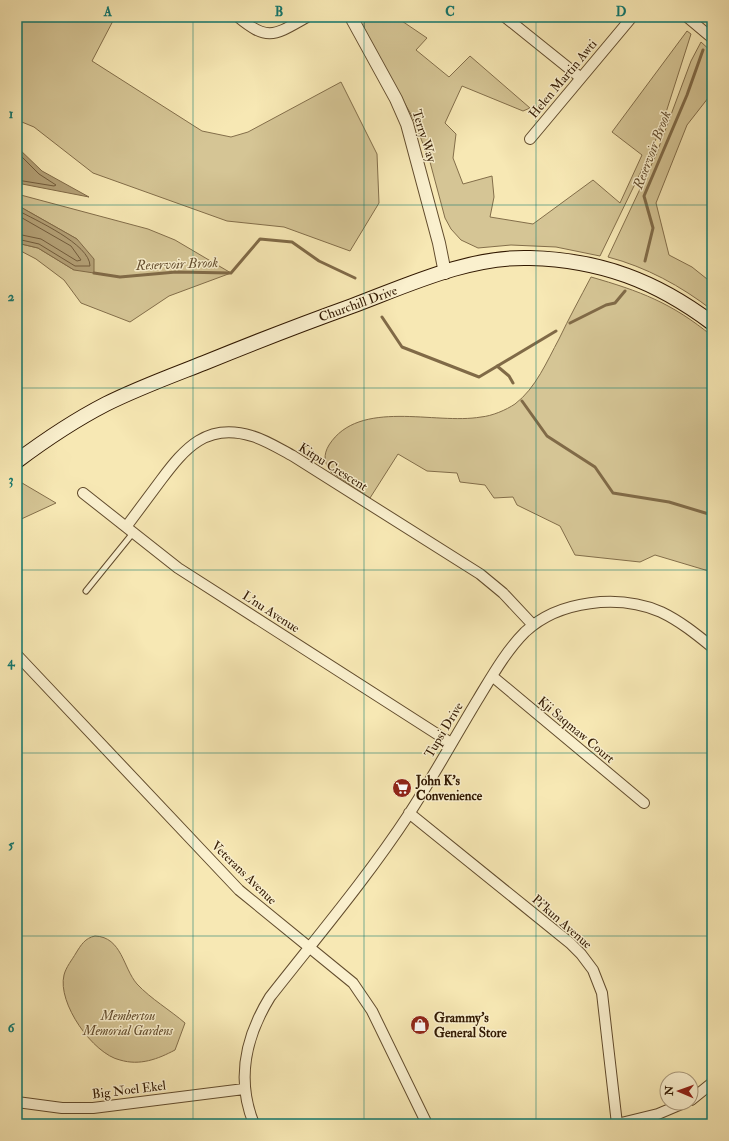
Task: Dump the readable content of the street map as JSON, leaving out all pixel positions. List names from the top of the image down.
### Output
{
  "streets": {
    "main road": ["Churchill Drive"],
    "street": [
      "Helen Martin Awti",
      "Terry Way",
      "Kitpu Crescent",
      "L'nu Avenue",
      "Tupsi Drive",
      "Kji Saqmaw Court",
      "Veterans Avenue",
      "Pi'kun Avenue",
      "Big Noel Ekel"
    ]
  },
  "crossings": [
    ["Terry Way", "Churchill Drive"],
    ["Kitpu Crescent", "L'nu Avenue"],
    ["Kitpu Crescent", "Tupsi Drive"],
    ["L'nu Avenue", "Tupsi Drive"],
    ["Tupsi Drive", "Kji Saqmaw Court"],
    ["Tupsi Drive", "Veterans Avenue"],
    ["Tupsi Drive", "Pi'kun Avenue"],
    ["Tupsi Drive", "Big Noel Ekel"]
  ],
  "water": ["Reservoir Brook"],
  "parks": ["Membertou Memorial Gardens"],
  "places": {
    "supermarket": ["John K's Convenience"],
    "shop": ["Grammy’s General Store"]
  },
  "north": "left",
  "grid": {
    "columns": [
      "A",
      "B",
      "C",
      "D"
    ],
    "rows": [
      "1",
      "2",
      "3",
      "4",
      "5",
      "6"
    ]
  }
}
